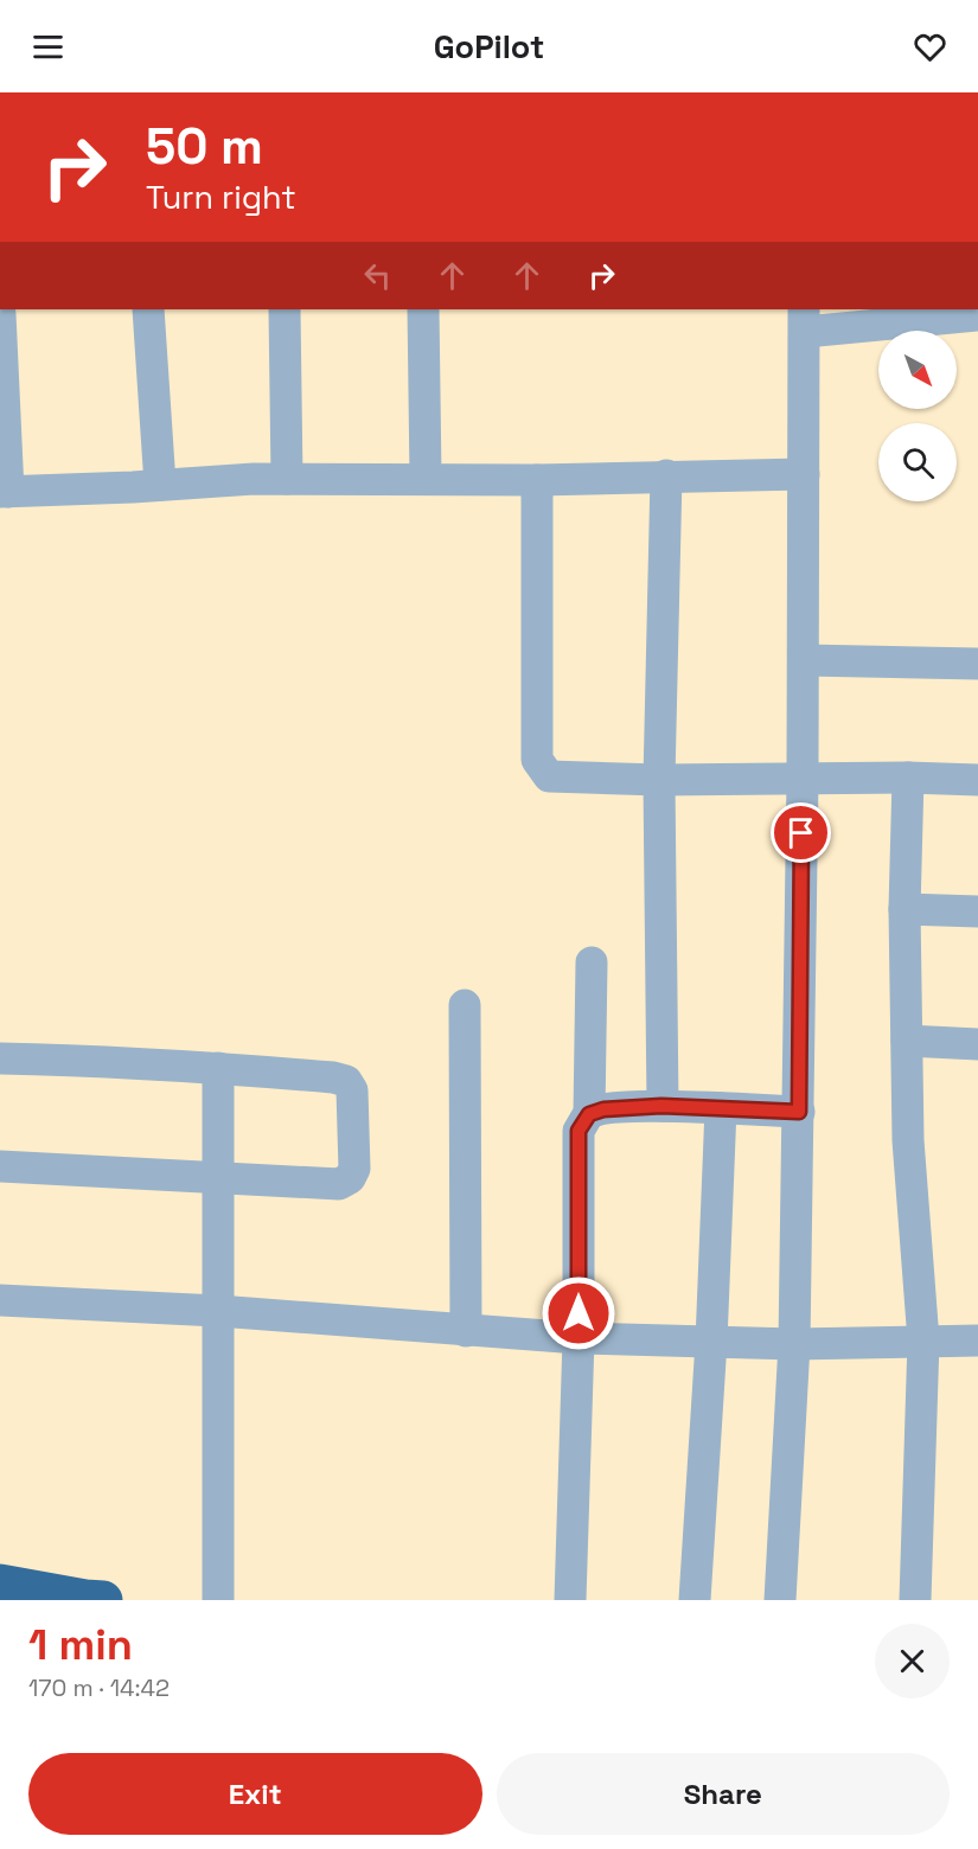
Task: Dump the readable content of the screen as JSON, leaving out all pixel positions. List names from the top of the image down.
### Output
{
  "north": "bottom right",
  "page": {
    "header": "GoPilot",
    "turn": ["50 m", "Turn right"],
    "heading": ["1 min", "170 m · 14:42"],
    "buttons": ["Exit", "Share"]
  }
}
